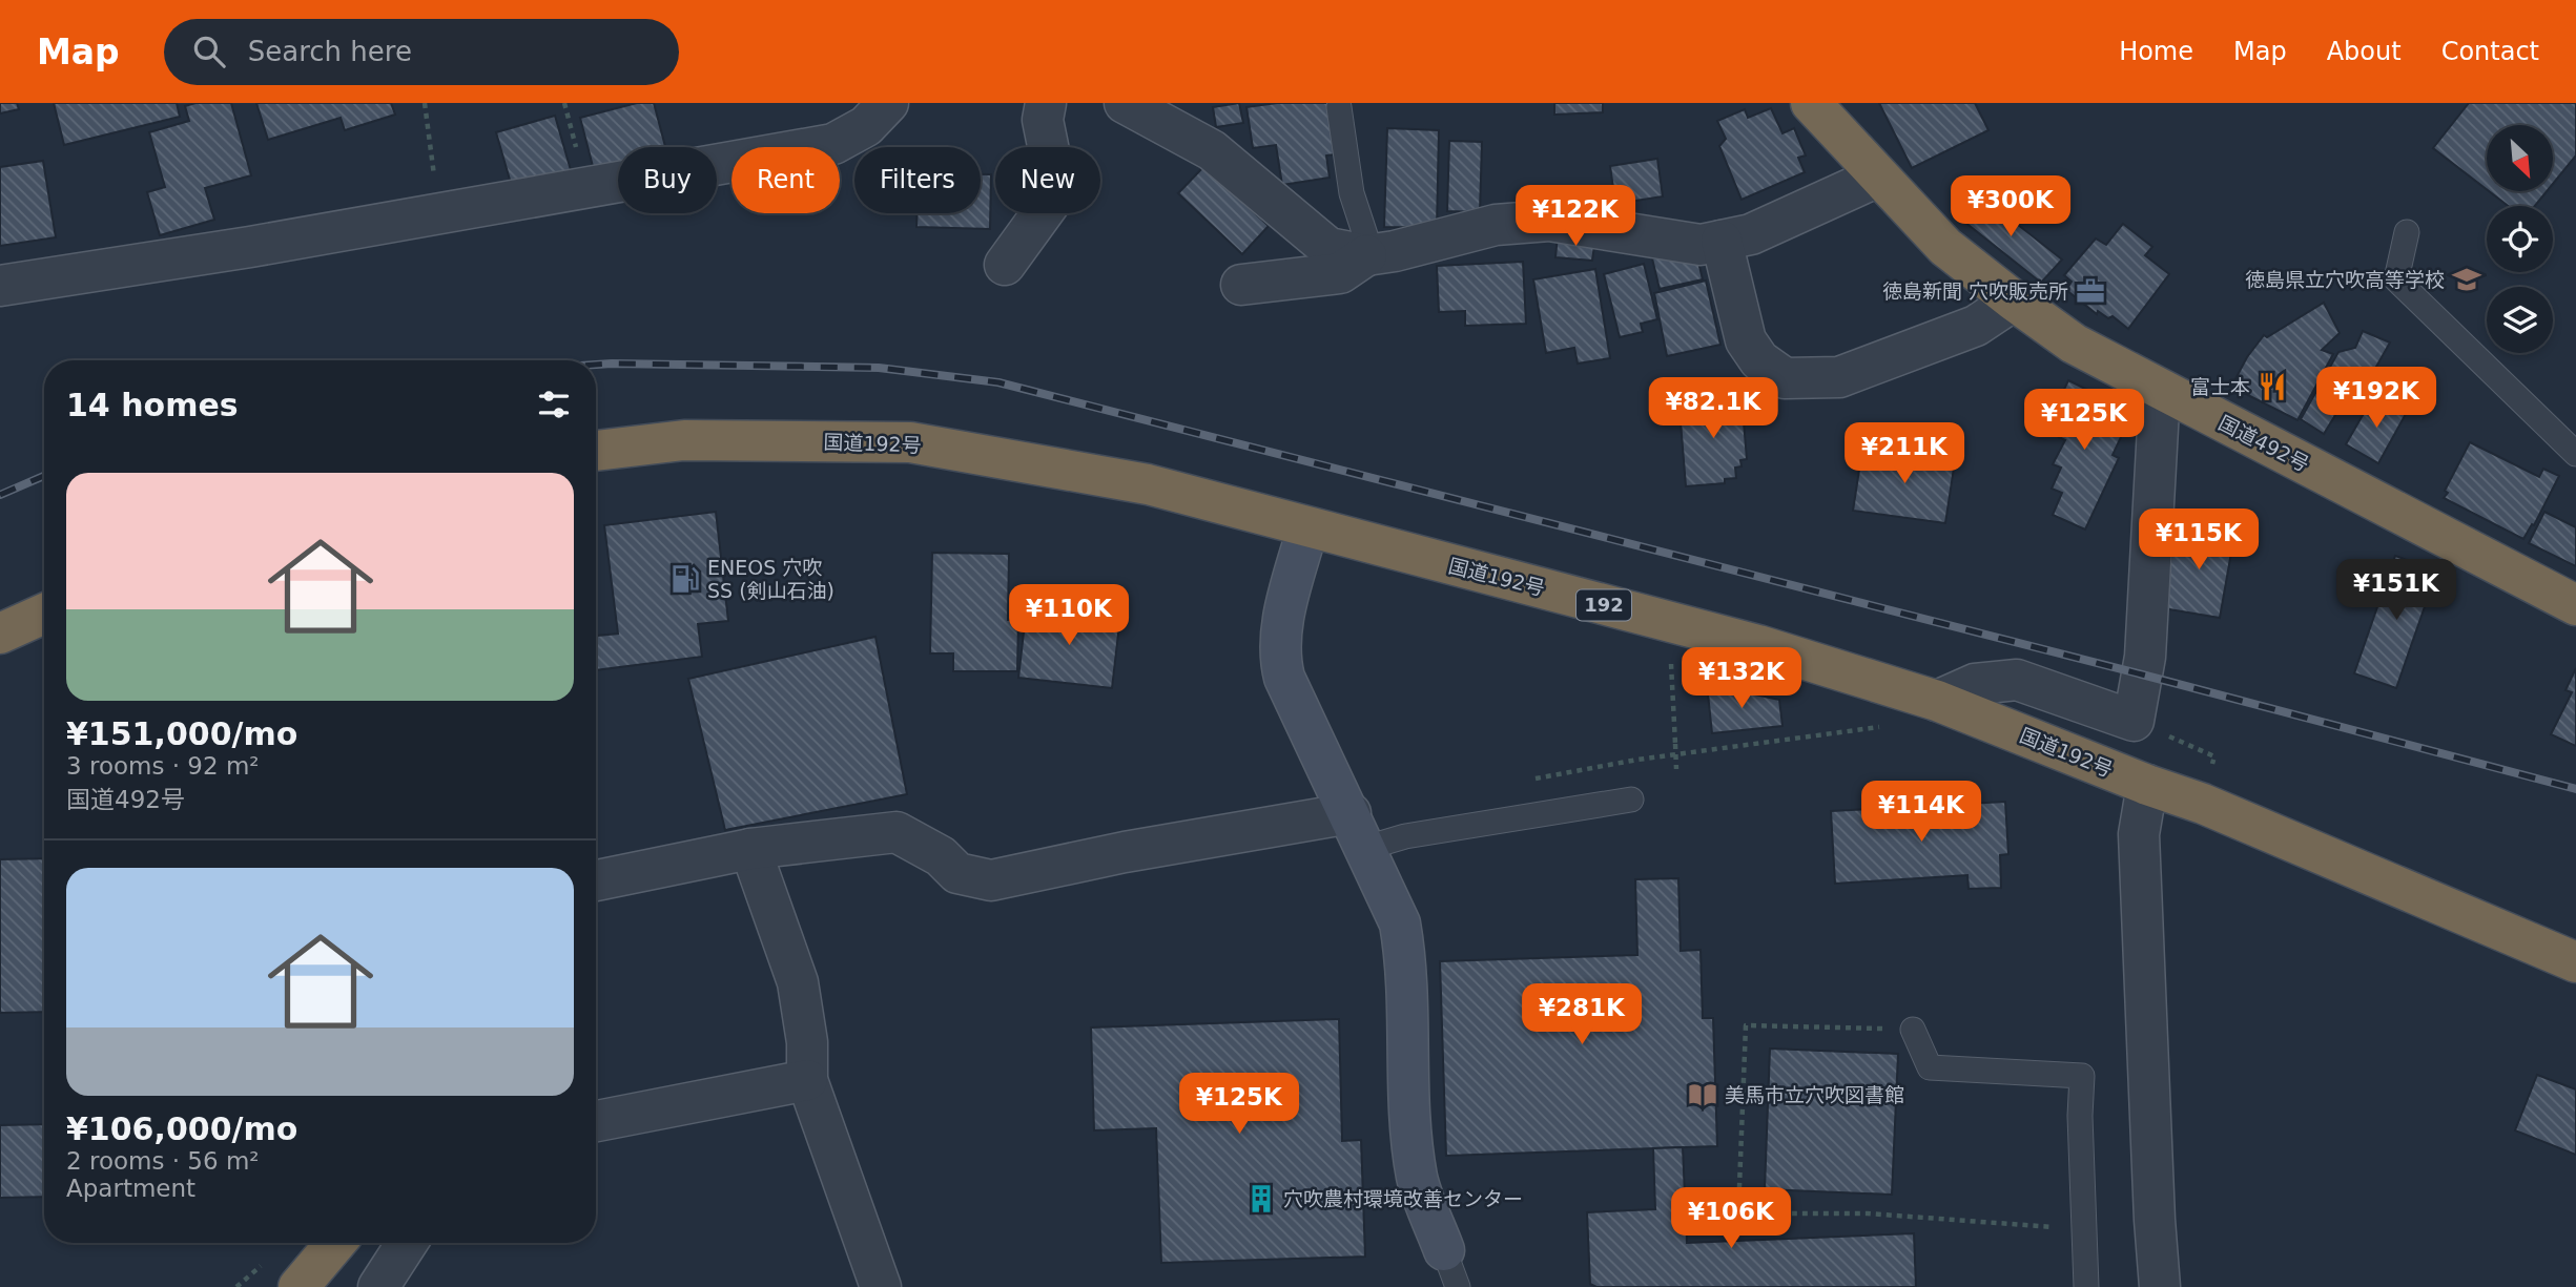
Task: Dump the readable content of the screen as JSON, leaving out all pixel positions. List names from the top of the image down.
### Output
{
  "streets": {
    "highway": ["国道192号", "国道492号", "192"]
  },
  "places": {
    "school or university": ["徳島県立穴吹高等学校"],
    "office": ["徳島新聞 穴吹販売所"],
    "restaurant": ["富士本"],
    "fuel station": ["ENEOS 穴吹 SS (剣山石油)"],
    "library": ["美馬市立穴吹図書館"],
    "building": ["穴吹農村環境改善センター"]
  },
  "north": "bottom right",
  "page": {
    "header": "Map",
    "search": "Search here",
    "nav": [
      "Home",
      "Map",
      "About",
      "Contact"
    ],
    "chip": [
      "Buy",
      "Rent",
      "Filters",
      "New"
    ],
    "price": [
      "¥300K",
      "¥122K",
      "¥192K",
      "¥82.1K",
      "¥125K",
      "¥211K",
      "¥115K",
      "¥151K",
      "¥110K",
      "¥132K",
      "¥114K",
      "¥281K",
      "¥125K",
      "¥106K"
    ],
    "heading": "14 homes",
    "list": [
      {
        "name": "¥151,000/mo",
        "note": "3 rooms · 92 m² · 国道492号"
      },
      {
        "name": "¥106,000/mo",
        "note": "2 rooms · 56 m² · Apartment"
      }
    ]
  }
}
